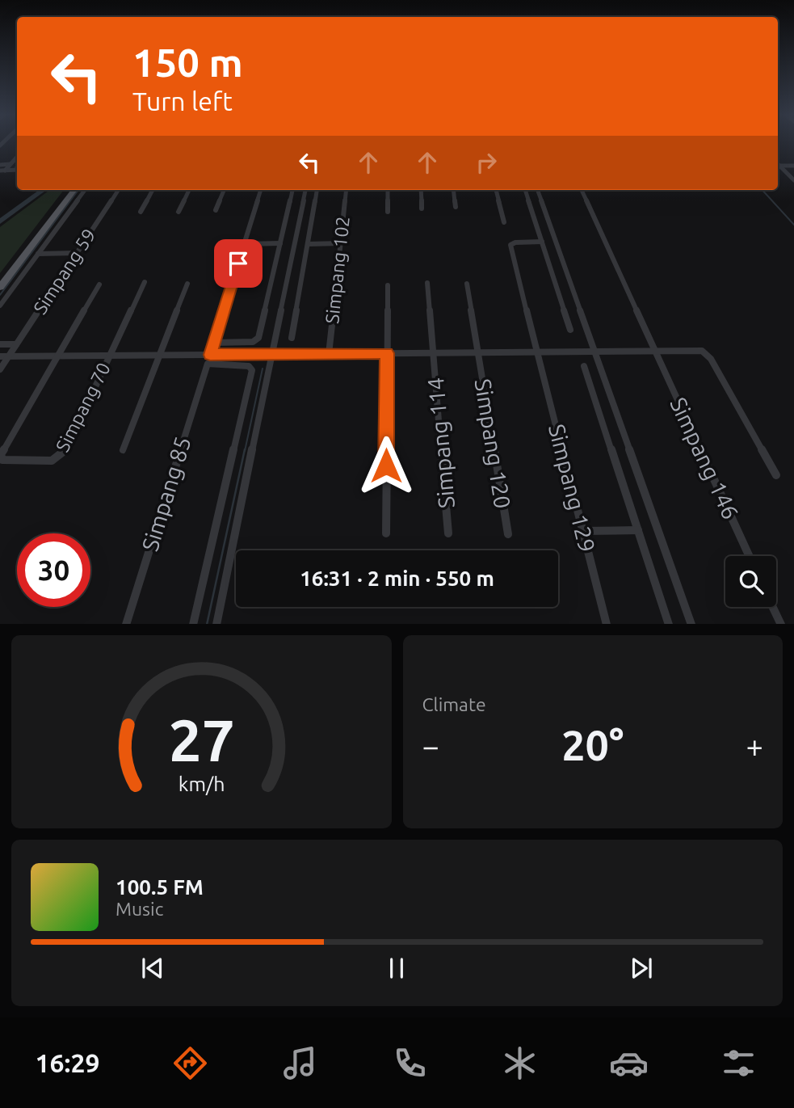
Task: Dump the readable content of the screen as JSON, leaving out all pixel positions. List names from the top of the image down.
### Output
{
  "streets": {
    "street": [
      "Simpang 102",
      "Simpang 59",
      "Simpang 70",
      "Simpang 114",
      "Simpang 120",
      "Simpang 146",
      "Simpang 129",
      "Simpang 85"
    ]
  },
  "page": {
    "turn": ["150 m", "Turn left"],
    "limit": "30",
    "trip": "16:31 · 2 min · 550 m",
    "tile": "Climate",
    "heat": ["−", "20°", "+"],
    "song": ["100.5 FM", "Music"],
    "tabs": "16:29",
    "gauge": ["27", "km/h"]
  }
}
